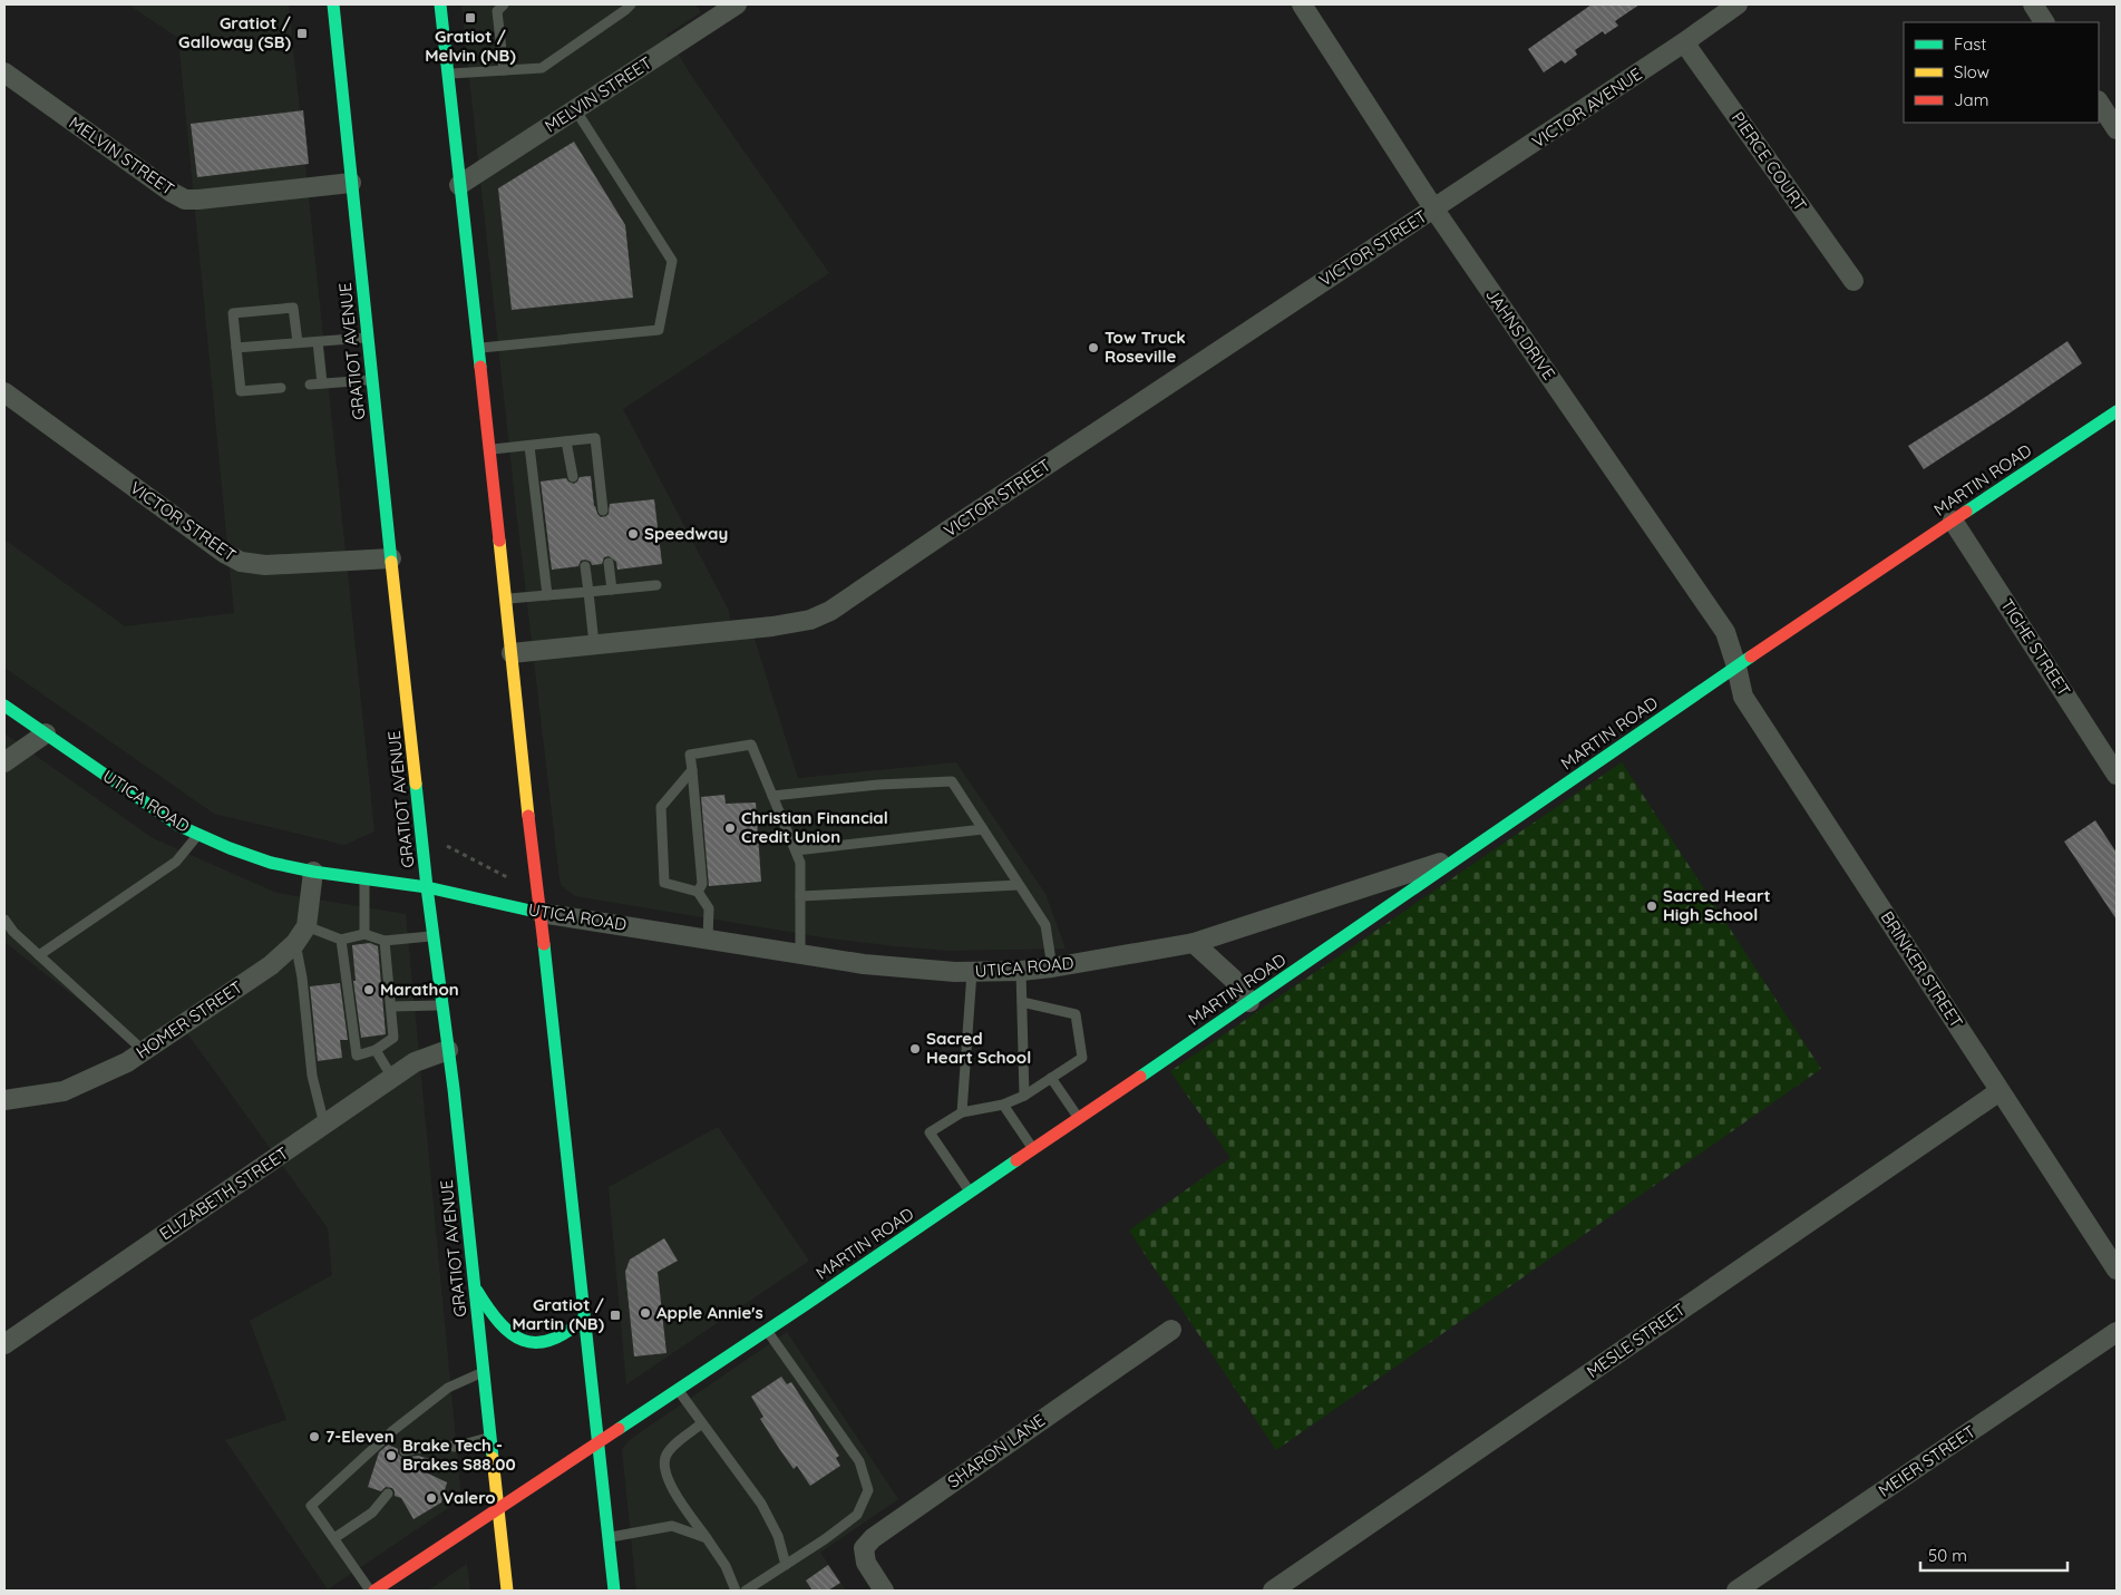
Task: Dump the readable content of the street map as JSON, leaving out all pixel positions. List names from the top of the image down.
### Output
{
  "streets": {
    "main road": ["GRATIOT AVENUE", "MARTIN ROAD", "UTICA ROAD"],
    "street": [
      "MELVIN STREET",
      "VICTOR AVENUE",
      "PIERCE COURT",
      "VICTOR STREET",
      "JAHNS DRIVE",
      "TIGHE STREET",
      "BRINKER STREET",
      "HOMER STREET",
      "ELIZABETH STREET",
      "MESLE STREET",
      "SHARON LANE",
      "MEIER STREET"
    ]
  },
  "crossings": [
    ["MELVIN STREET", "GRATIOT AVENUE"],
    ["VICTOR AVENUE", "PIERCE COURT"],
    ["VICTOR AVENUE", "VICTOR STREET"],
    ["VICTOR AVENUE", "JAHNS DRIVE"],
    ["VICTOR STREET", "JAHNS DRIVE"],
    ["VICTOR STREET", "GRATIOT AVENUE"],
    ["JAHNS DRIVE", "MARTIN ROAD"],
    ["JAHNS DRIVE", "BRINKER STREET"],
    ["GRATIOT AVENUE", "MARTIN ROAD"],
    ["GRATIOT AVENUE", "UTICA ROAD"],
    ["GRATIOT AVENUE", "ELIZABETH STREET"],
    ["MARTIN ROAD", "TIGHE STREET"],
    ["MARTIN ROAD", "UTICA ROAD"],
    ["MARTIN ROAD", "BRINKER STREET"],
    ["UTICA ROAD", "HOMER STREET"],
    ["BRINKER STREET", "MESLE STREET"]
  ],
  "places": {
    "transit": ["Gratiot / Melvin (NB)", "Gratiot / Galloway (SB)", "Gratiot / Martin (NB)"],
    "other": [
      "Tow Truck Roseville",
      "Speedway",
      "Christian Financial Credit Union",
      "Sacred Heart High School",
      "Marathon",
      "Sacred Heart School",
      "Apple Annie's",
      "7-Eleven",
      "Brake Tech - Brakes S88.00",
      "Valero"
    ]
  },
  "legend": ["Fast", "Slow", "Jam"],
  "scale_bar": "50 m"
}
